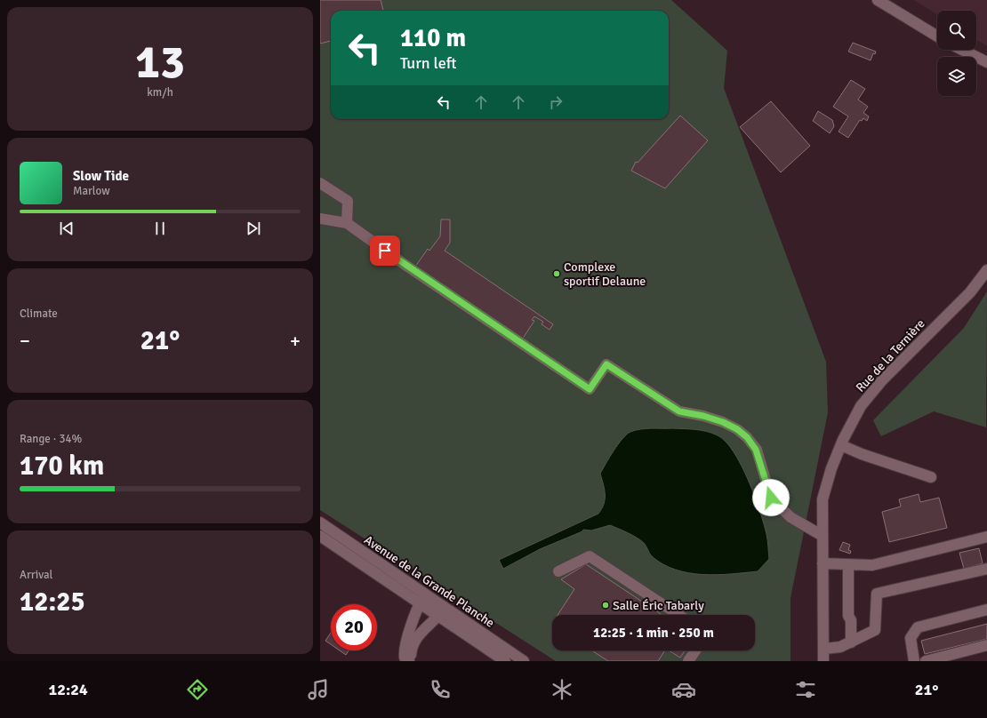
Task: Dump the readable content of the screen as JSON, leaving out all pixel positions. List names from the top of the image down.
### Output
{
  "streets": {
    "street": ["Rue de la Ternière", "Avenue de la Grande Planche"]
  },
  "places": ["Complexe sportif Delaune", "Salle Éric Tabarly"],
  "page": {
    "tile": [
      ["13", "km/h"],
      "Climate",
      ["Range · 34%", "170 km"],
      ["Arrival", "12:25"]
    ],
    "turn": ["110 m", "Turn left"],
    "song": ["Slow Tide", "Marlow"],
    "heat": ["−", "21°", "+"],
    "limit": "20",
    "trip": "12:25 · 1 min · 250 m",
    "tabs": ["12:24", "21°"]
  }
}
